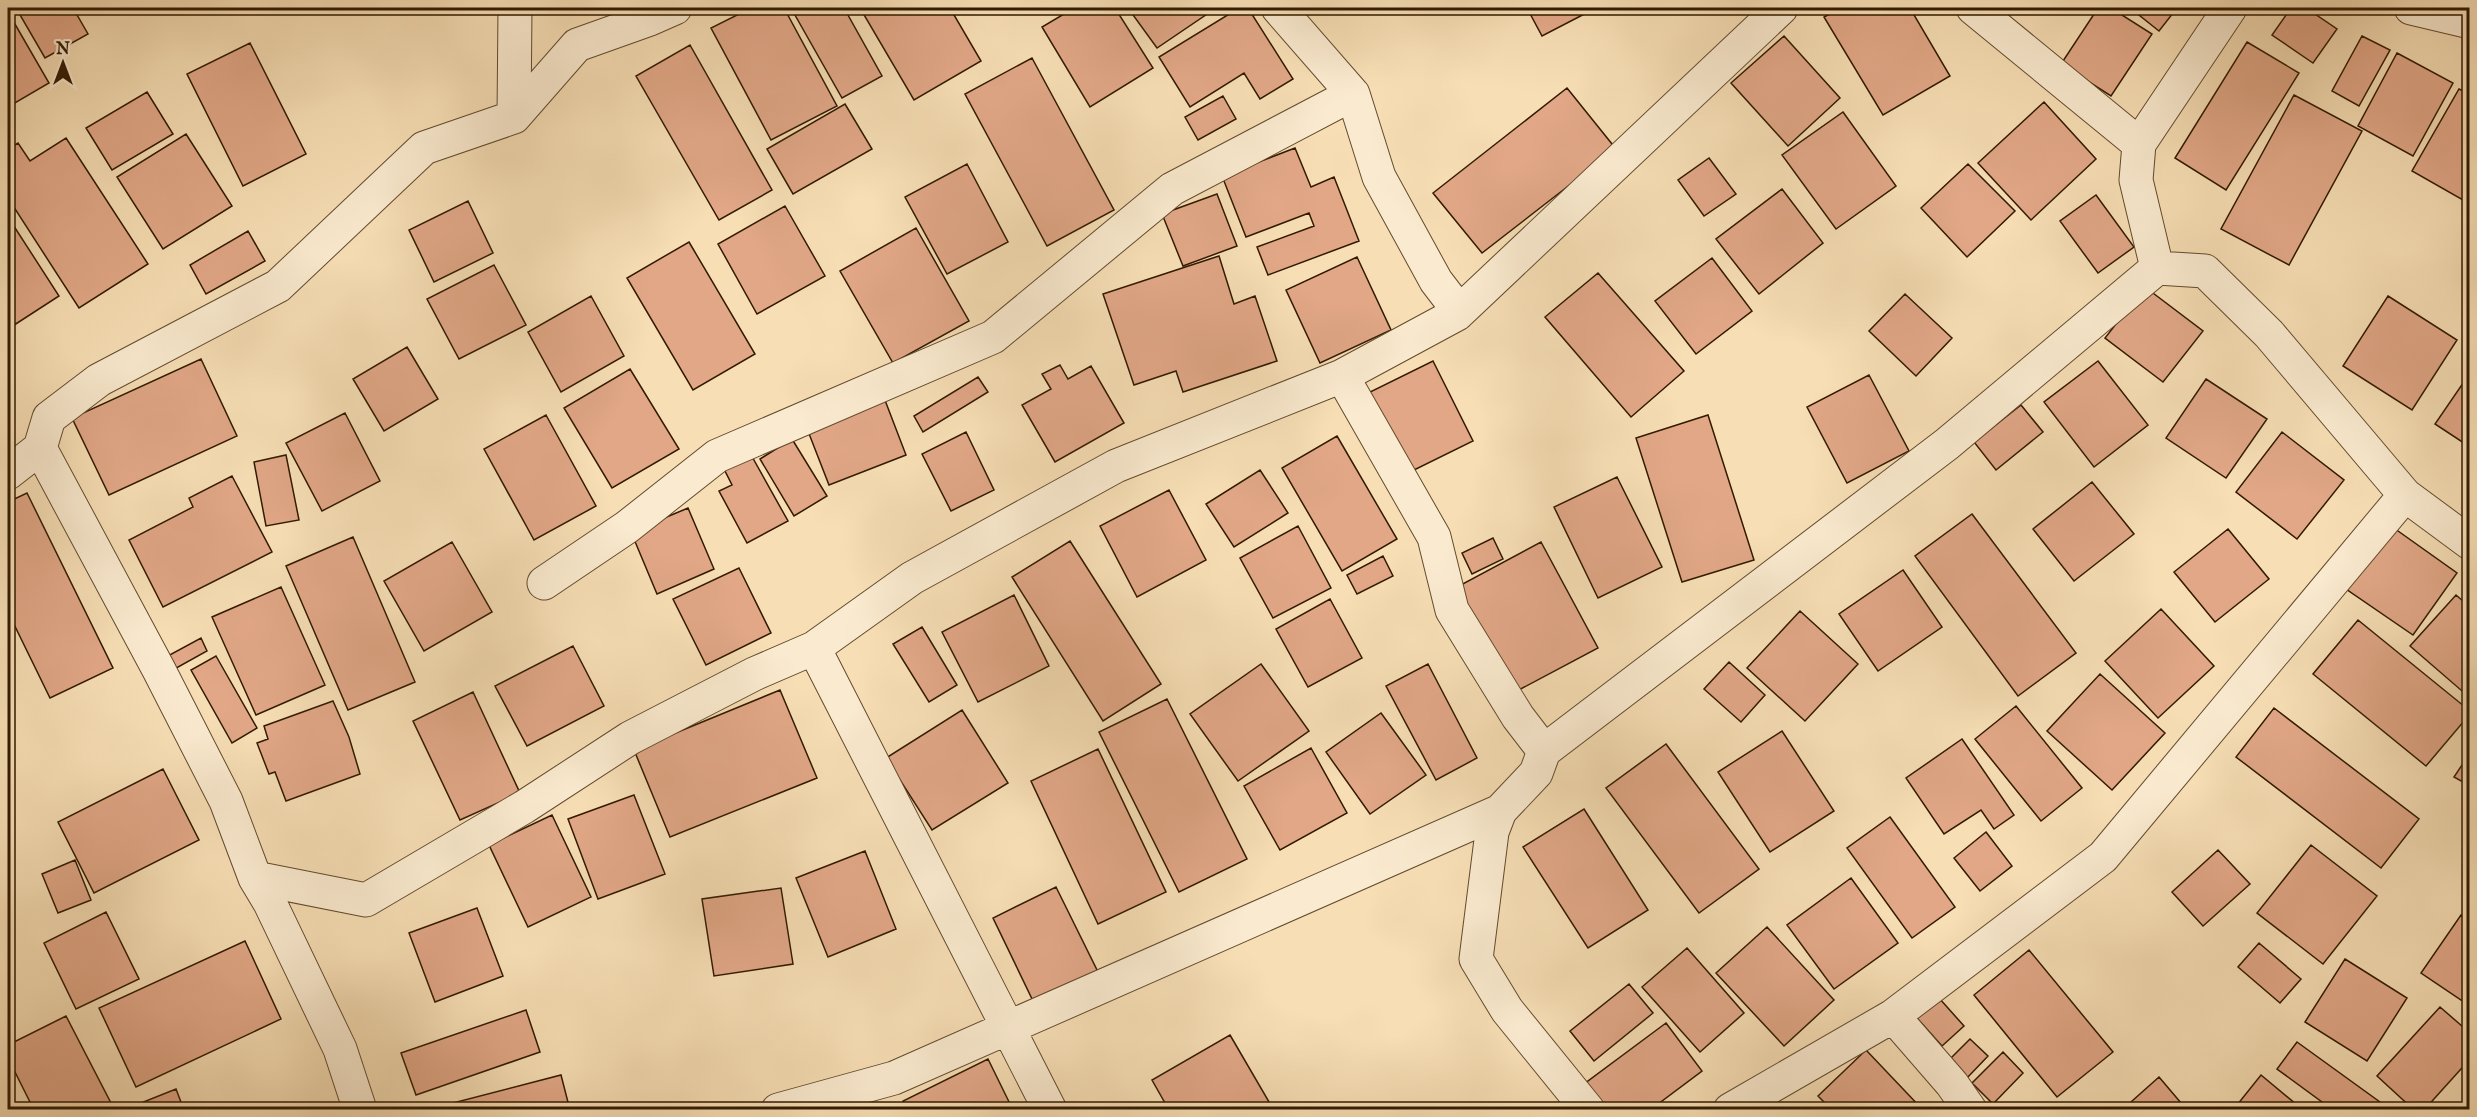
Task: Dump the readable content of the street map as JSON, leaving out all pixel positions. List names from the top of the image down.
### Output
{
  "north": "top"
}
